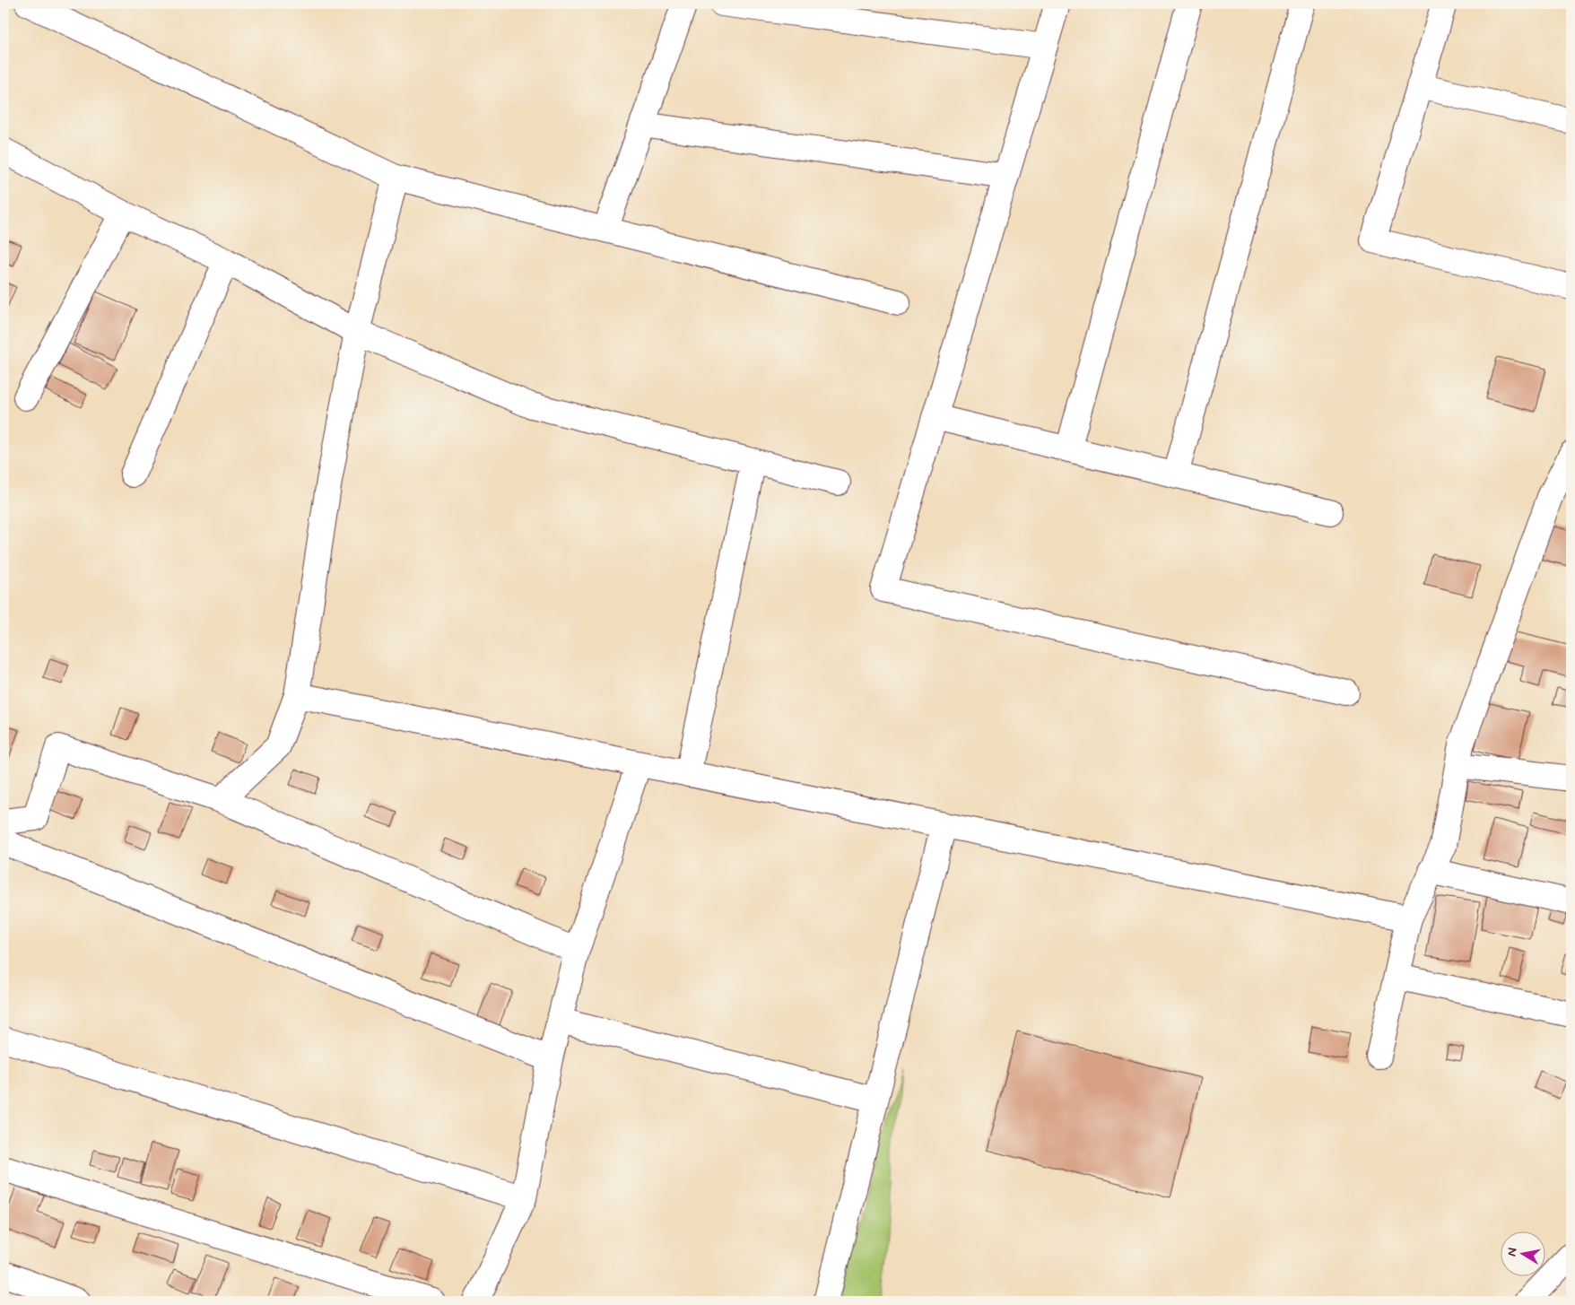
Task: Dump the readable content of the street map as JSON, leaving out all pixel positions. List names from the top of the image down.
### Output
{
  "north": "left"
}
